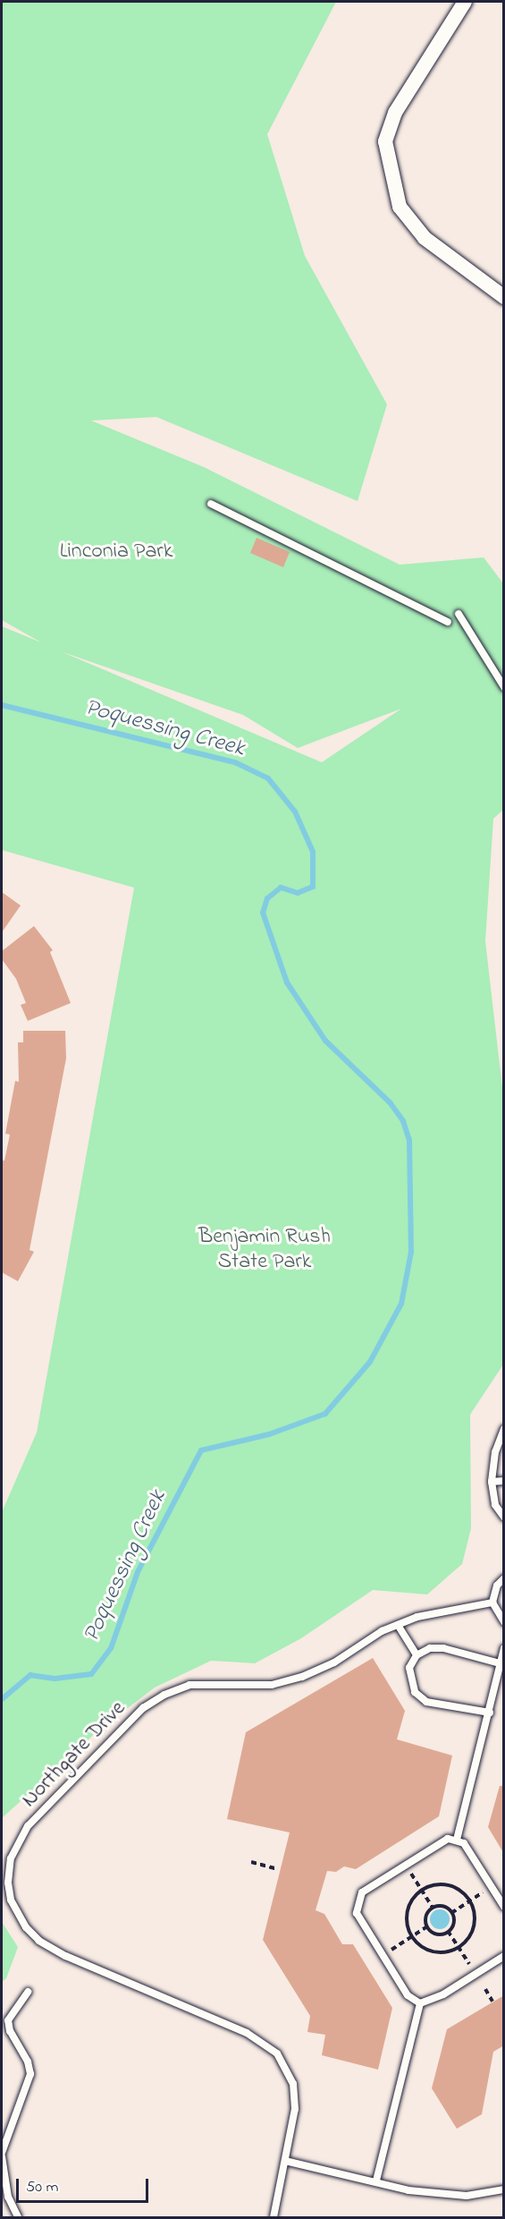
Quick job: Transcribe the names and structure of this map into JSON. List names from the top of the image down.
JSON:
{
  "streets": {
    "lane": ["Northgate Drive"]
  },
  "water": ["Poquessing Creek"],
  "parks": ["Linconia Park", "Benjamin Rush State Park"],
  "scale_bar": "50 m"
}
